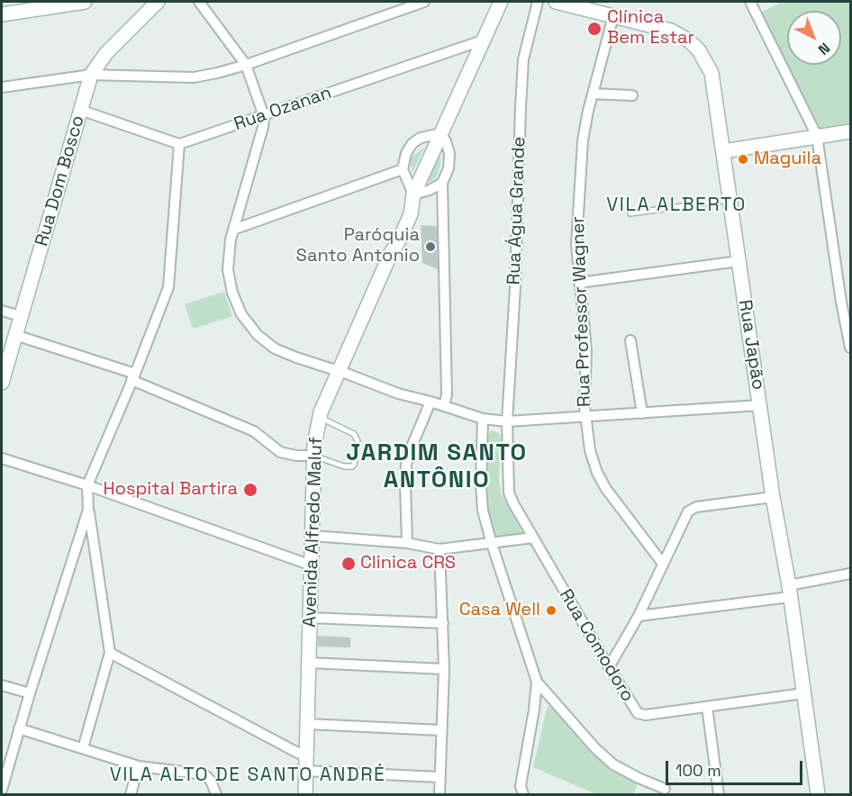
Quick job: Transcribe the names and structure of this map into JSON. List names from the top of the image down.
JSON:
{
  "streets": {
    "street": [
      "Rua Ozanan",
      "Rua Dom Bosco",
      "Rua Água Grande",
      "Rua Professor Wagner",
      "Rua Japão",
      "Avenida Alfredo Maluf",
      "Rua Comodoro"
    ]
  },
  "crossings": [
    ["Rua Ozanan", "Avenida Alfredo Maluf"],
    ["Rua Água Grande", "Rua Comodoro"],
    ["Rua Professor Wagner", "Rua Japão"],
    ["Rua Japão", "Rua Comodoro"]
  ],
  "districts": ["VILA ALBERTO", "JARDIM SANTO ANTÔNIO", "VILA ALTO DE SANTO ANDRÉ"],
  "places": [
    "Clínica Bem Estar",
    "Maguila",
    "Paróquia Santo Antonio",
    "Hospital Bartira",
    "Clinica CRS",
    "Casa Well"
  ],
  "scale_bar": "100 m",
  "north": "bottom right"
}
